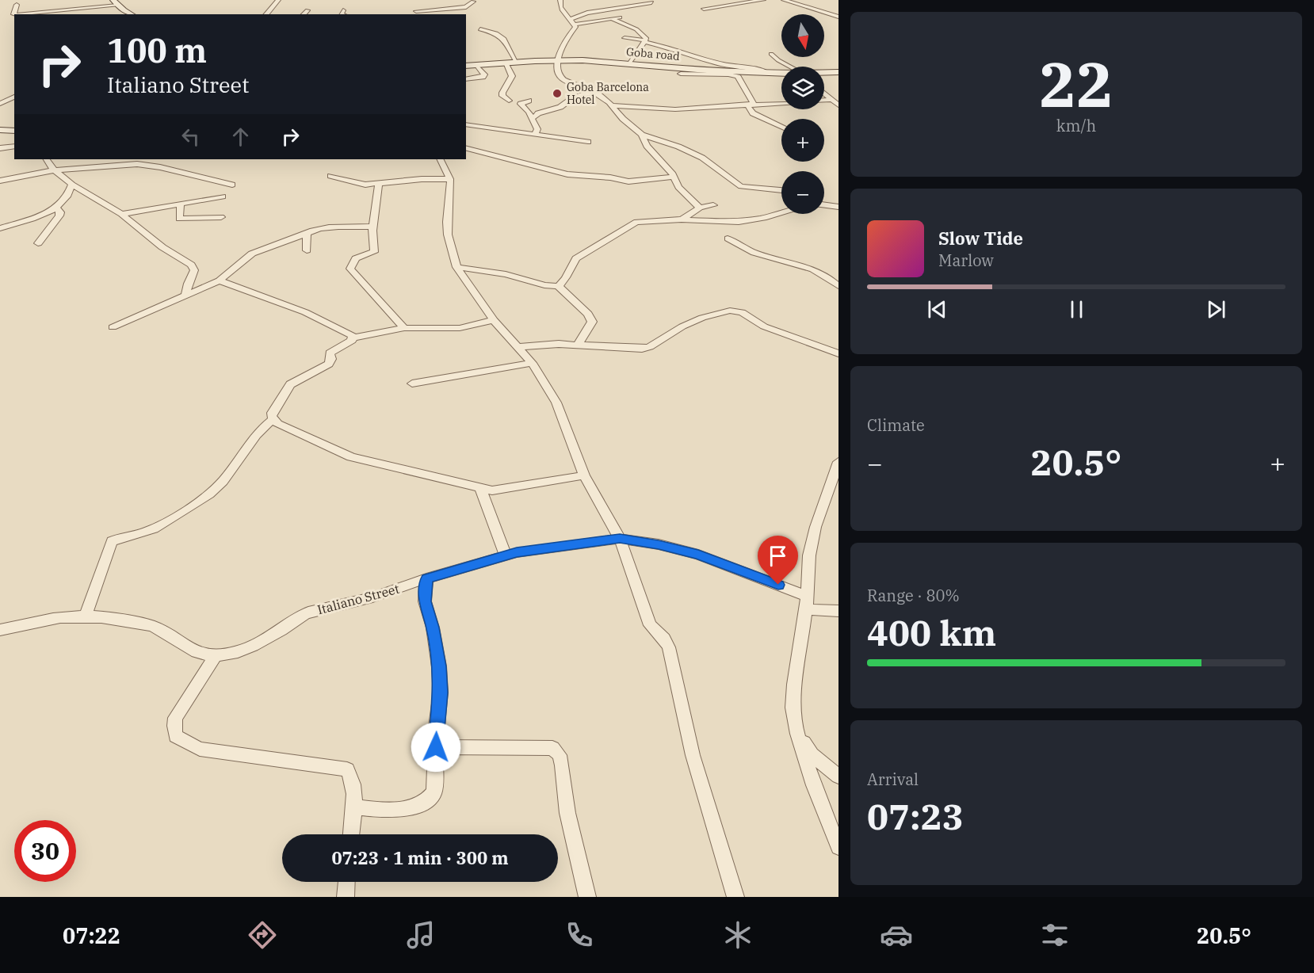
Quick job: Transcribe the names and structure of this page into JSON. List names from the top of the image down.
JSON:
{
  "streets": {
    "street": ["Goba road", "Italiano Street"]
  },
  "places": ["Goba Barcelona Hotel"],
  "north": "bottom",
  "page": {
    "tile": [
      ["22", "km/h"],
      "Climate",
      ["Range · 80%", "400 km"],
      ["Arrival", "07:23"]
    ],
    "map_buttons": ["+", "−"],
    "turn": ["100 m", "Italiano Street"],
    "song": ["Slow Tide", "Marlow"],
    "heat": ["−", "20.5°", "+"],
    "limit": "30",
    "trip": "07:23 · 1 min · 300 m",
    "tabs": ["07:22", "20.5°"]
  }
}
